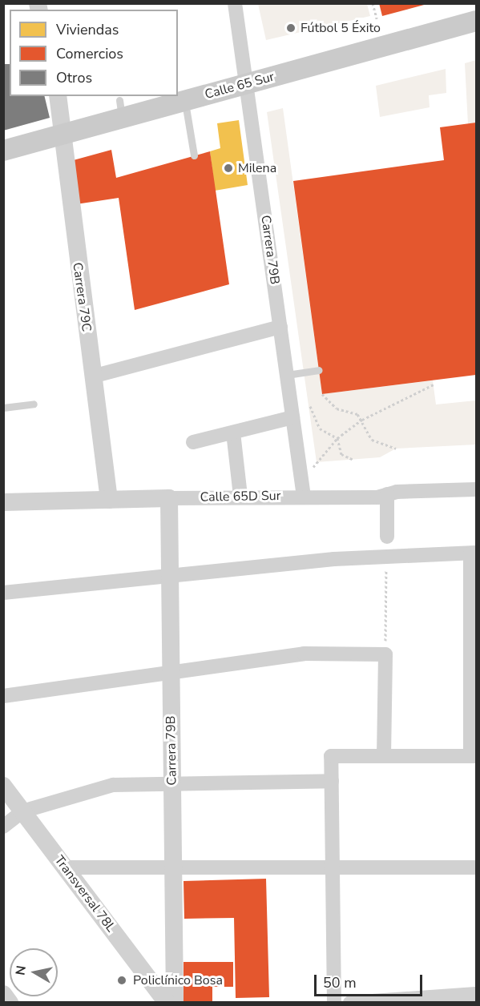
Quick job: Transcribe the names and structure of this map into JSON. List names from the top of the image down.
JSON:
{
  "streets": {
    "main road": ["Calle 65 Sur"],
    "street": [
      "Carrera 79B",
      "Carrera 79C",
      "Calle 65D Sur",
      "Transversal 78L"
    ]
  },
  "crossings": [
    ["Calle 65 Sur", "Carrera 79B"],
    ["Calle 65 Sur", "Carrera 79C"],
    ["Carrera 79B", "Calle 65D Sur"],
    ["Carrera 79B", "Transversal 78L"],
    ["Carrera 79C", "Calle 65D Sur"]
  ],
  "places": ["Fútbol 5 Éxito", "Milena", "Policlínico Bosa"],
  "legend": ["Viviendas", "Comercios", "Otros"],
  "scale_bar": "50 m",
  "north": "left"
}
